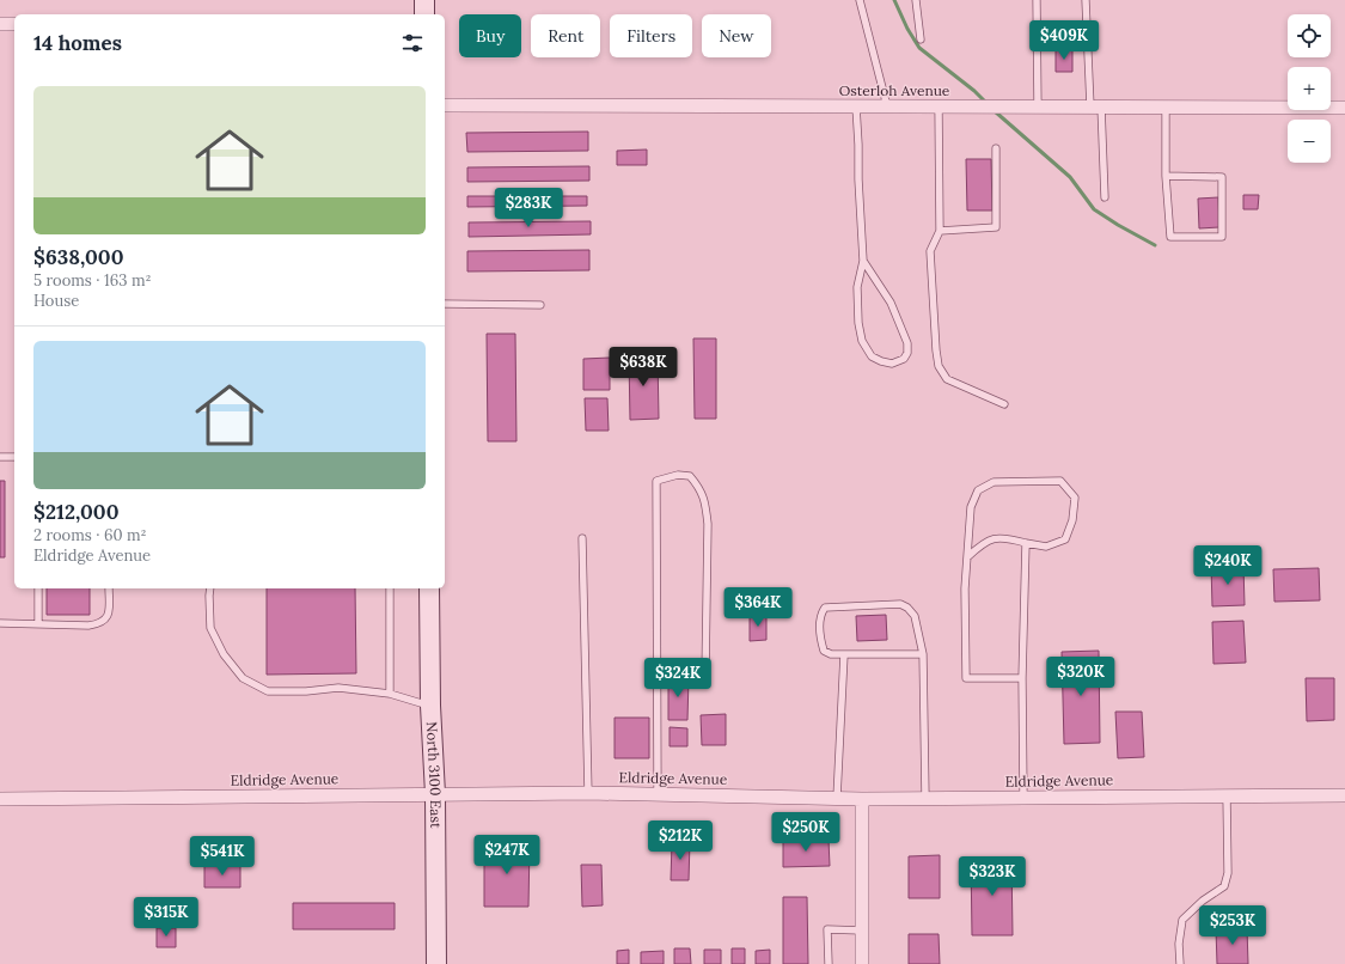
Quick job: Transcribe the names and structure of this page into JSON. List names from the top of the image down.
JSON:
{
  "streets": {
    "main road": ["North 3100 East"],
    "street": ["Osterloh Avenue", "Eldridge Avenue"]
  },
  "crossings": [
    ["North 3100 East", "Eldridge Avenue"]
  ],
  "page": {
    "map_buttons": ["+", "−"],
    "chip": [
      "Buy",
      "Rent",
      "Filters",
      "New"
    ],
    "heading": "14 homes",
    "price": [
      "$409K",
      "$283K",
      "$638K",
      "$240K",
      "$364K",
      "$320K",
      "$324K",
      "$250K",
      "$212K",
      "$247K",
      "$541K",
      "$323K",
      "$315K",
      "$253K"
    ],
    "list": [
      {
        "name": "$638,000",
        "note": "5 rooms · 163 m² · House"
      },
      {
        "name": "$212,000",
        "note": "2 rooms · 60 m² · Eldridge Avenue"
      }
    ]
  }
}
